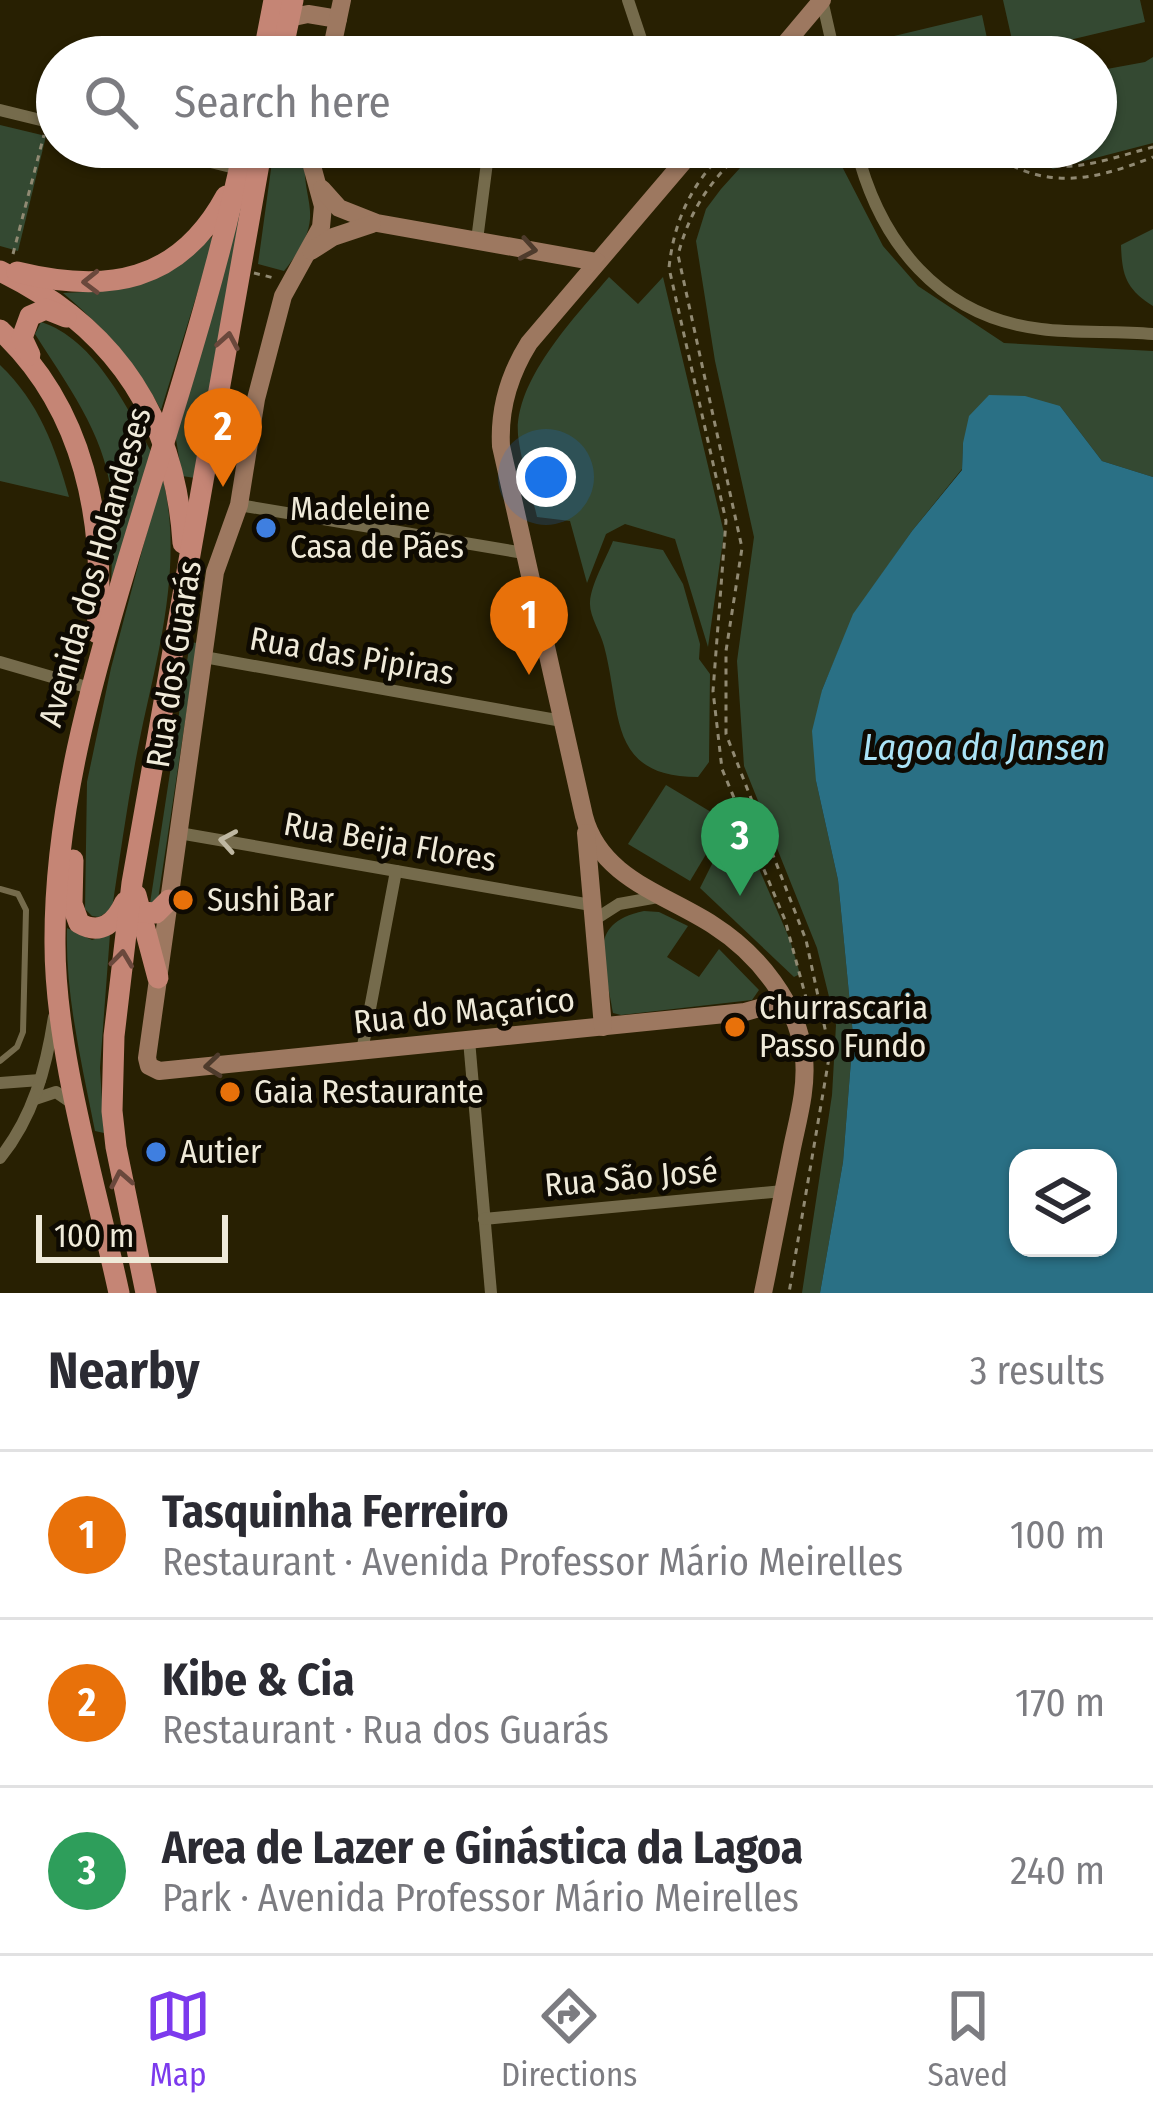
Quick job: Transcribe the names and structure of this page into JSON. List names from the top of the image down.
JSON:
{
  "streets": {
    "main road": ["Avenida dos Holandeses"],
    "street": [
      "Rua das Pipiras",
      "Rua dos Guarás",
      "Rua Beija Flores",
      "Rua do Maçarico",
      "Rua São José"
    ]
  },
  "crossings": [
    ["Rua das Pipiras", "Rua dos Guarás"],
    ["Rua dos Guarás", "Rua Beija Flores"],
    ["Rua dos Guarás", "Rua do Maçarico"]
  ],
  "one_way": ["Rua Beija Flores"],
  "water": ["Lagoa da Jansen"],
  "places": [
    "Madeleine Casa de Pães",
    "Sushi Bar",
    "Churrascaria Passo Fundo",
    "Gaia Restaurante",
    "Autier"
  ],
  "scale_bar": "100 m",
  "page": {
    "search": "Search here",
    "pins": ["2", "1", "3"],
    "scale": "100 m",
    "heading": ["Nearby", "3 results"],
    "list": [
      {
        "mark": "1",
        "name": "Tasquinha Ferreiro",
        "note": "Restaurant · Avenida Professor Mário Meirelles",
        "value": "100 m"
      },
      {
        "mark": "2",
        "name": "Kibe & Cia",
        "note": "Restaurant · Rua dos Guarás",
        "value": "170 m"
      },
      {
        "mark": "3",
        "name": "Area de Lazer e Ginástica da Lagoa",
        "note": "Park · Avenida Professor Mário Meirelles",
        "value": "240 m"
      }
    ],
    "nav": ["Map", "Directions", "Saved"]
  }
}
